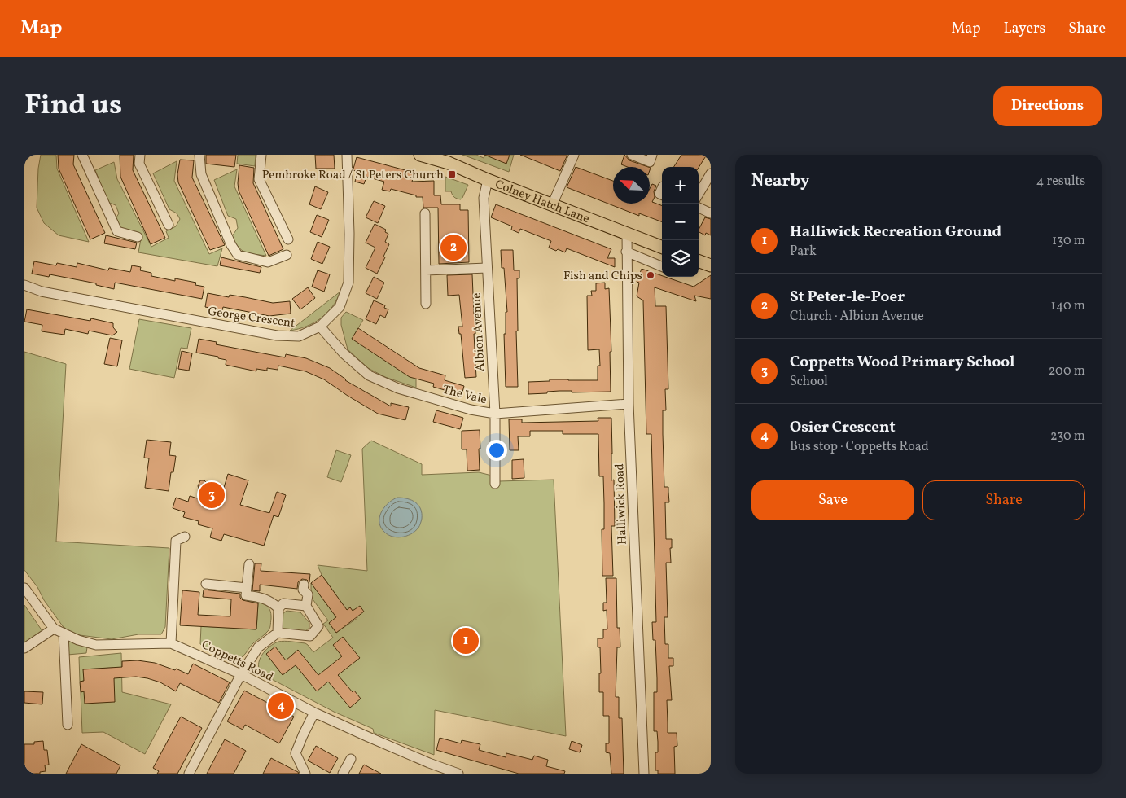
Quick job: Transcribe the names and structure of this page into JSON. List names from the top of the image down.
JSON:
{
  "streets": {
    "main road": ["Colney Hatch Lane"],
    "street": [
      "George Crescent",
      "Albion Avenue",
      "The Vale",
      "Halliwick Road",
      "Coppetts Road"
    ]
  },
  "crossings": [
    ["Colney Hatch Lane", "Albion Avenue"],
    ["Colney Hatch Lane", "Halliwick Road"],
    ["George Crescent", "The Vale"],
    ["Albion Avenue", "The Vale"],
    ["The Vale", "Halliwick Road"]
  ],
  "places": {
    "transit": ["Pembroke Road / St Peters Church"],
    "other": ["Fish and Chips"]
  },
  "north": "top left",
  "page": {
    "header": "Map",
    "nav": ["Map", "Layers", "Share"],
    "title": "Find us",
    "buttons": [
      "Directions",
      ["Save", "Share"]
    ],
    "heading": ["Nearby", "4 results"],
    "map_buttons": ["+", "−"],
    "list": [
      {
        "mark": "1",
        "name": "Halliwick Recreation Ground",
        "note": "Park",
        "value": "130 m"
      },
      {
        "mark": "2",
        "name": "St Peter-le-Poer",
        "note": "Church · Albion Avenue",
        "value": "140 m"
      },
      {
        "mark": "3",
        "name": "Coppetts Wood Primary School",
        "note": "School",
        "value": "200 m"
      },
      {
        "mark": "4",
        "name": "Osier Crescent",
        "note": "Bus stop · Coppetts Road",
        "value": "230 m"
      }
    ],
    "pins": [
      "2",
      "3",
      "1",
      "4"
    ]
  }
}
